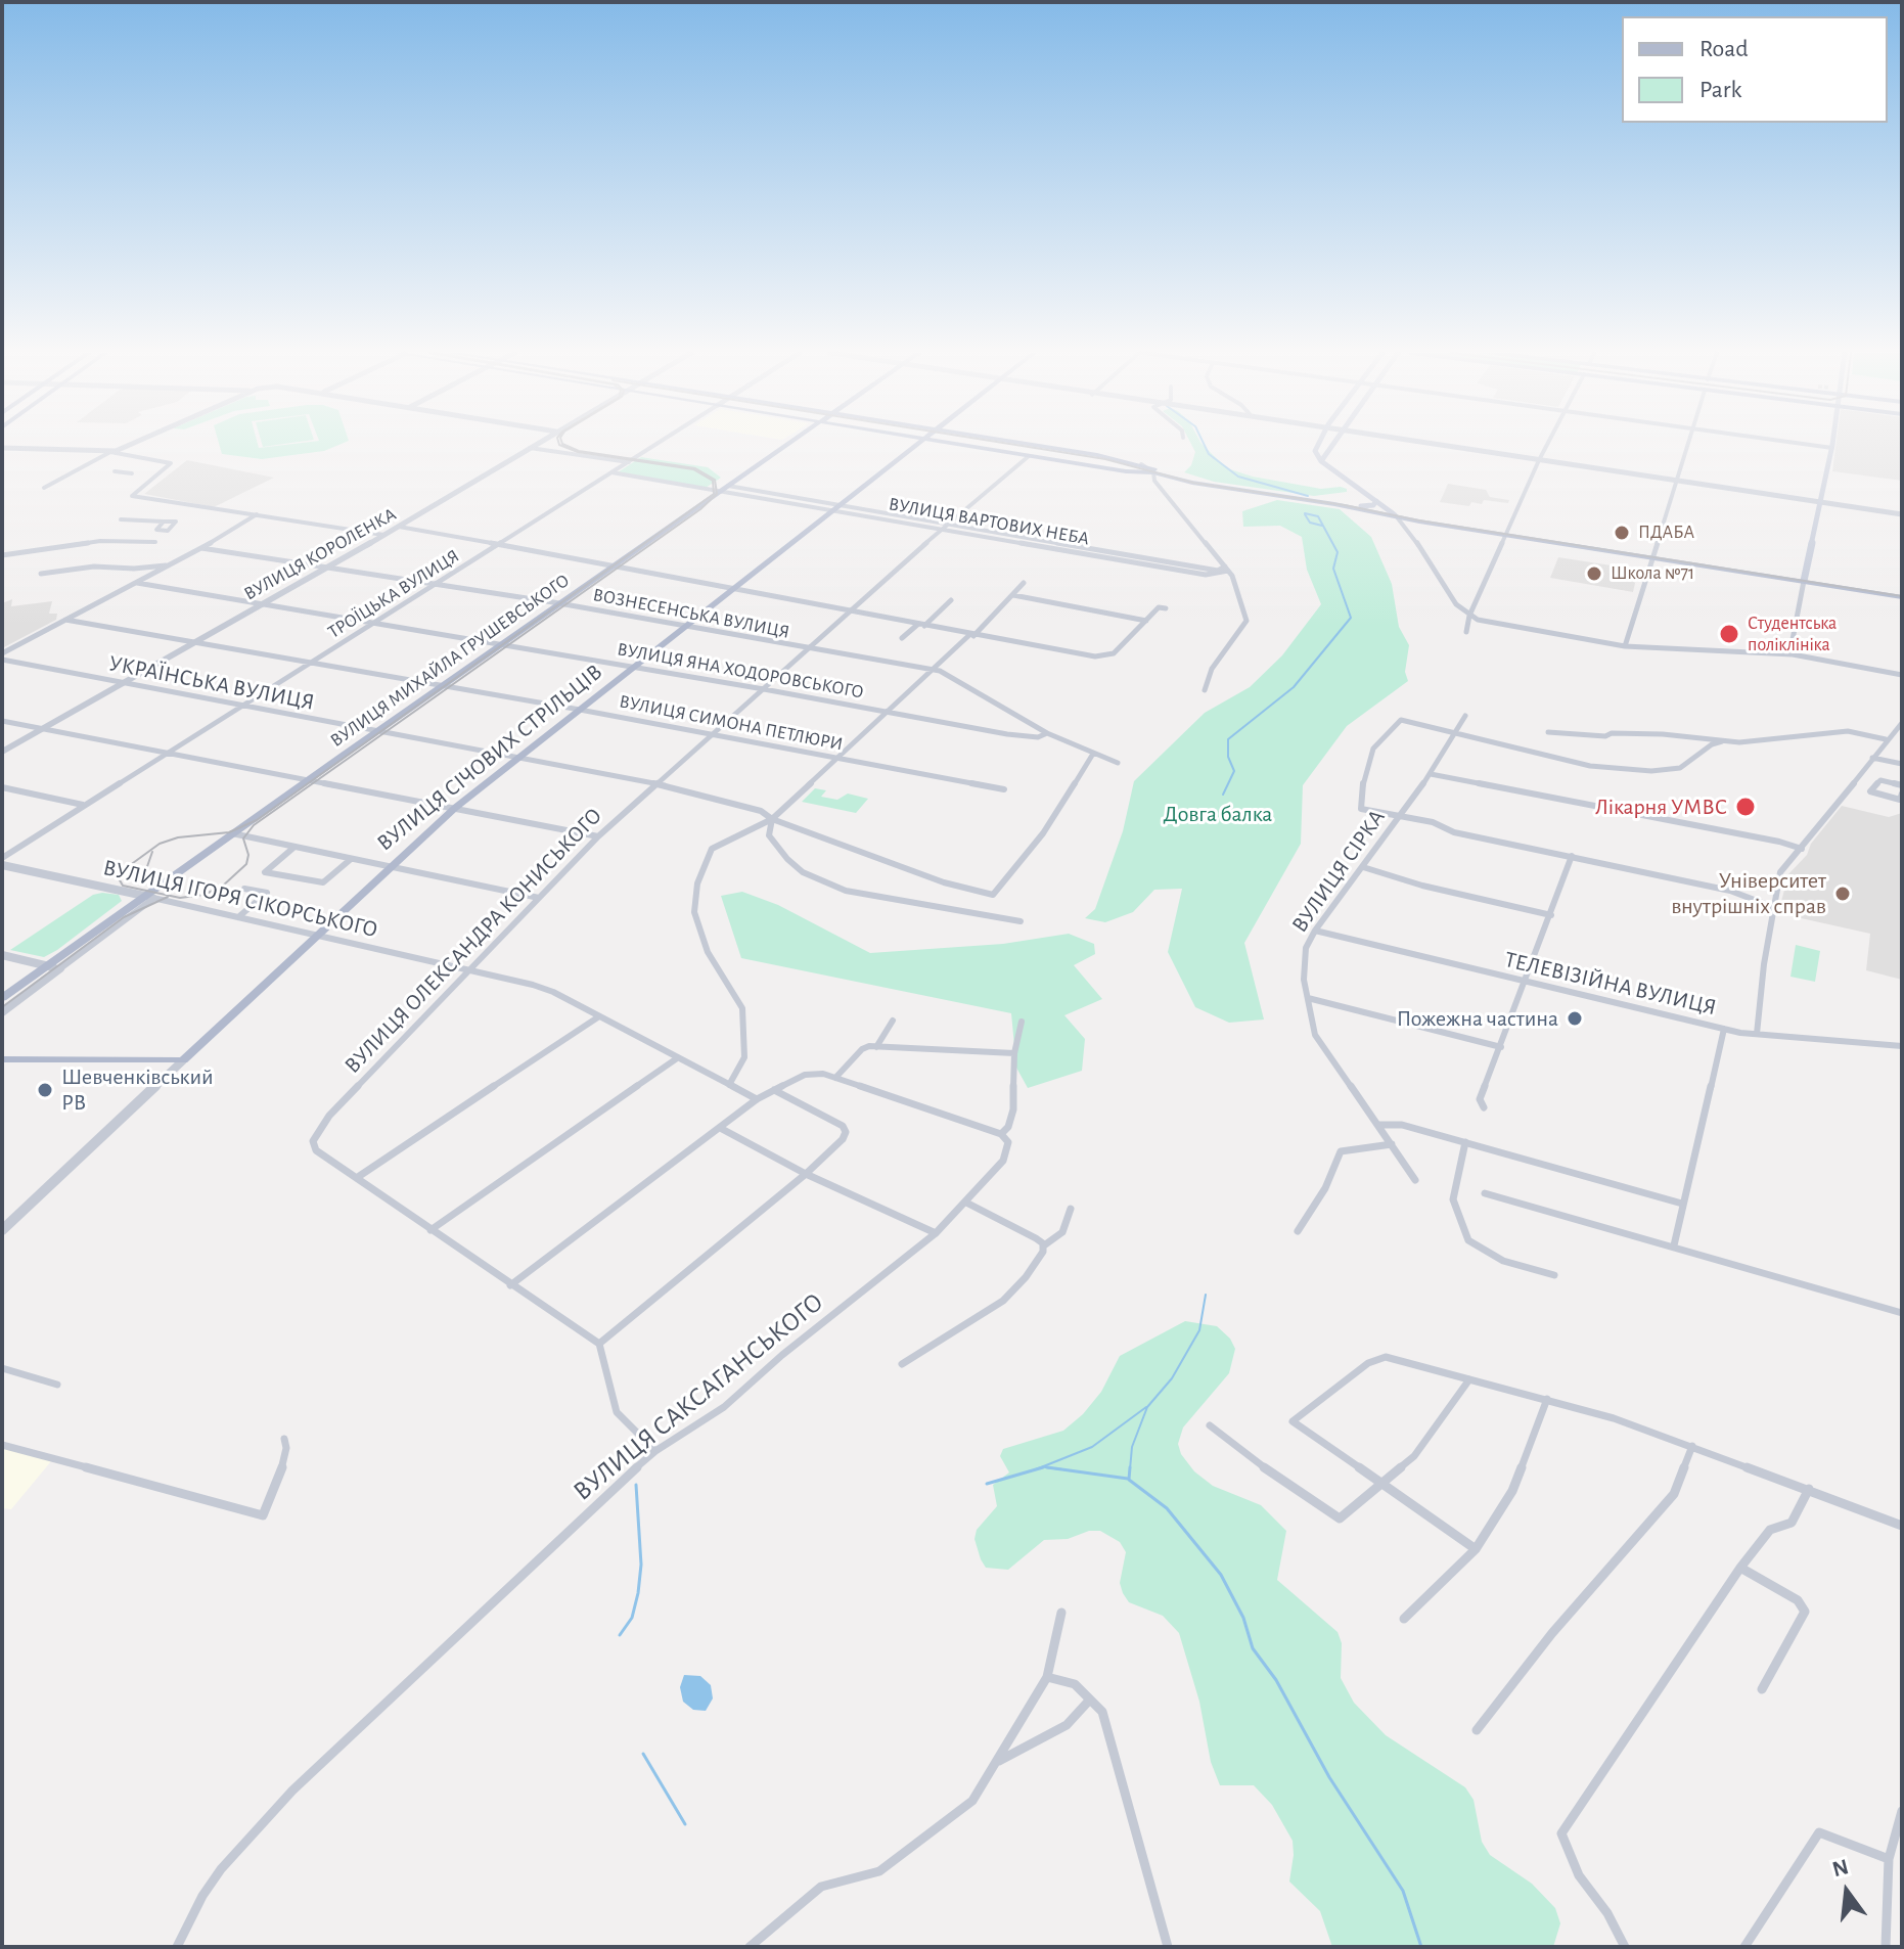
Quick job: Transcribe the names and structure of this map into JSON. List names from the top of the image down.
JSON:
{
  "streets": {
    "main road": ["ВУЛИЦЯ МИХАЙЛА ГРУШЕВСЬКОГО", "ВУЛИЦЯ СІЧОВИХ СТРІЛЬЦІВ"],
    "street": [
      "ВУЛИЦЯ ВАРТОВИХ НЕБА",
      "ВУЛИЦЯ КОРОЛЕНКА",
      "ТРОЇЦЬКА ВУЛИЦЯ",
      "ВОЗНЕСЕНСЬКА ВУЛИЦЯ",
      "ВУЛИЦЯ ЯНА ХОДОРОВСЬКОГО",
      "УКРАЇНСЬКА ВУЛИЦЯ",
      "ВУЛИЦЯ СИМОНА ПЕТЛЮРИ",
      "ВУЛИЦЯ СІРКА",
      "ВУЛИЦЯ ІГОРЯ СІКОРСЬКОГО",
      "ВУЛИЦЯ ОЛЕКСАНДРА КОНИСЬКОГО",
      "ТЕЛЕВІЗІЙНА ВУЛИЦЯ",
      "ВУЛИЦЯ САКСАГАНСЬКОГО"
    ]
  },
  "crossings": [
    ["ВУЛИЦЯ ВАРТОВИХ НЕБА", "ТРОЇЦЬКА ВУЛИЦЯ"],
    ["ВУЛИЦЯ ВАРТОВИХ НЕБА", "ВУЛИЦЯ МИХАЙЛА ГРУШЕВСЬКОГО"],
    ["ВУЛИЦЯ ВАРТОВИХ НЕБА", "ВУЛИЦЯ СІЧОВИХ СТРІЛЬЦІВ"],
    ["ВУЛИЦЯ ВАРТОВИХ НЕБА", "ВУЛИЦЯ ОЛЕКСАНДРА КОНИСЬКОГО"],
    ["ВУЛИЦЯ КОРОЛЕНКА", "ВОЗНЕСЕНСЬКА ВУЛИЦЯ"],
    ["ВУЛИЦЯ КОРОЛЕНКА", "ВУЛИЦЯ ЯНА ХОДОРОВСЬКОГО"],
    ["ВУЛИЦЯ КОРОЛЕНКА", "УКРАЇНСЬКА ВУЛИЦЯ"],
    ["ВУЛИЦЯ КОРОЛЕНКА", "ВУЛИЦЯ СИМОНА ПЕТЛЮРИ"],
    ["ТРОЇЦЬКА ВУЛИЦЯ", "ВОЗНЕСЕНСЬКА ВУЛИЦЯ"],
    ["ТРОЇЦЬКА ВУЛИЦЯ", "ВУЛИЦЯ ЯНА ХОДОРОВСЬКОГО"],
    ["ТРОЇЦЬКА ВУЛИЦЯ", "УКРАЇНСЬКА ВУЛИЦЯ"],
    ["ТРОЇЦЬКА ВУЛИЦЯ", "ВУЛИЦЯ СИМОНА ПЕТЛЮРИ"],
    ["ВОЗНЕСЕНСЬКА ВУЛИЦЯ", "ВУЛИЦЯ МИХАЙЛА ГРУШЕВСЬКОГО"],
    ["ВОЗНЕСЕНСЬКА ВУЛИЦЯ", "ВУЛИЦЯ ЯНА ХОДОРОВСЬКОГО"],
    ["ВОЗНЕСЕНСЬКА ВУЛИЦЯ", "УКРАЇНСЬКА ВУЛИЦЯ"],
    ["ВОЗНЕСЕНСЬКА ВУЛИЦЯ", "ВУЛИЦЯ СІЧОВИХ СТРІЛЬЦІВ"],
    ["ВОЗНЕСЕНСЬКА ВУЛИЦЯ", "ВУЛИЦЯ ОЛЕКСАНДРА КОНИСЬКОГО"],
    ["ВУЛИЦЯ МИХАЙЛА ГРУШЕВСЬКОГО", "ВУЛИЦЯ ЯНА ХОДОРОВСЬКОГО"],
    ["ВУЛИЦЯ МИХАЙЛА ГРУШЕВСЬКОГО", "УКРАЇНСЬКА ВУЛИЦЯ"],
    ["ВУЛИЦЯ МИХАЙЛА ГРУШЕВСЬКОГО", "ВУЛИЦЯ СИМОНА ПЕТЛЮРИ"],
    ["ВУЛИЦЯ МИХАЙЛА ГРУШЕВСЬКОГО", "ВУЛИЦЯ ІГОРЯ СІКОРСЬКОГО"],
    ["ВУЛИЦЯ ЯНА ХОДОРОВСЬКОГО", "ВУЛИЦЯ СІЧОВИХ СТРІЛЬЦІВ"],
    ["ВУЛИЦЯ ЯНА ХОДОРОВСЬКОГО", "ВУЛИЦЯ ОЛЕКСАНДРА КОНИСЬКОГО"],
    ["УКРАЇНСЬКА ВУЛИЦЯ", "ВУЛИЦЯ СІЧОВИХ СТРІЛЬЦІВ"],
    ["УКРАЇНСЬКА ВУЛИЦЯ", "ВУЛИЦЯ ОЛЕКСАНДРА КОНИСЬКОГО"],
    ["ВУЛИЦЯ СИМОНА ПЕТЛЮРИ", "ВУЛИЦЯ СІЧОВИХ СТРІЛЬЦІВ"],
    ["ВУЛИЦЯ СИМОНА ПЕТЛЮРИ", "ВУЛИЦЯ ОЛЕКСАНДРА КОНИСЬКОГО"],
    ["ВУЛИЦЯ СІЧОВИХ СТРІЛЬЦІВ", "ВУЛИЦЯ ІГОРЯ СІКОРСЬКОГО"],
    ["ВУЛИЦЯ СІРКА", "ТЕЛЕВІЗІЙНА ВУЛИЦЯ"],
    ["ВУЛИЦЯ ІГОРЯ СІКОРСЬКОГО", "ВУЛИЦЯ ОЛЕКСАНДРА КОНИСЬКОГО"]
  ],
  "parks": ["Довга балка"],
  "places": [
    "ПДАБА",
    "Школа №71",
    "Студентська поліклініка",
    "Лікарня УМВС",
    "Університет внутрішніх справ",
    "Пожежна частина",
    "Шевченківський РВ"
  ],
  "legend": ["Road", "Park"],
  "north": "top"
}
